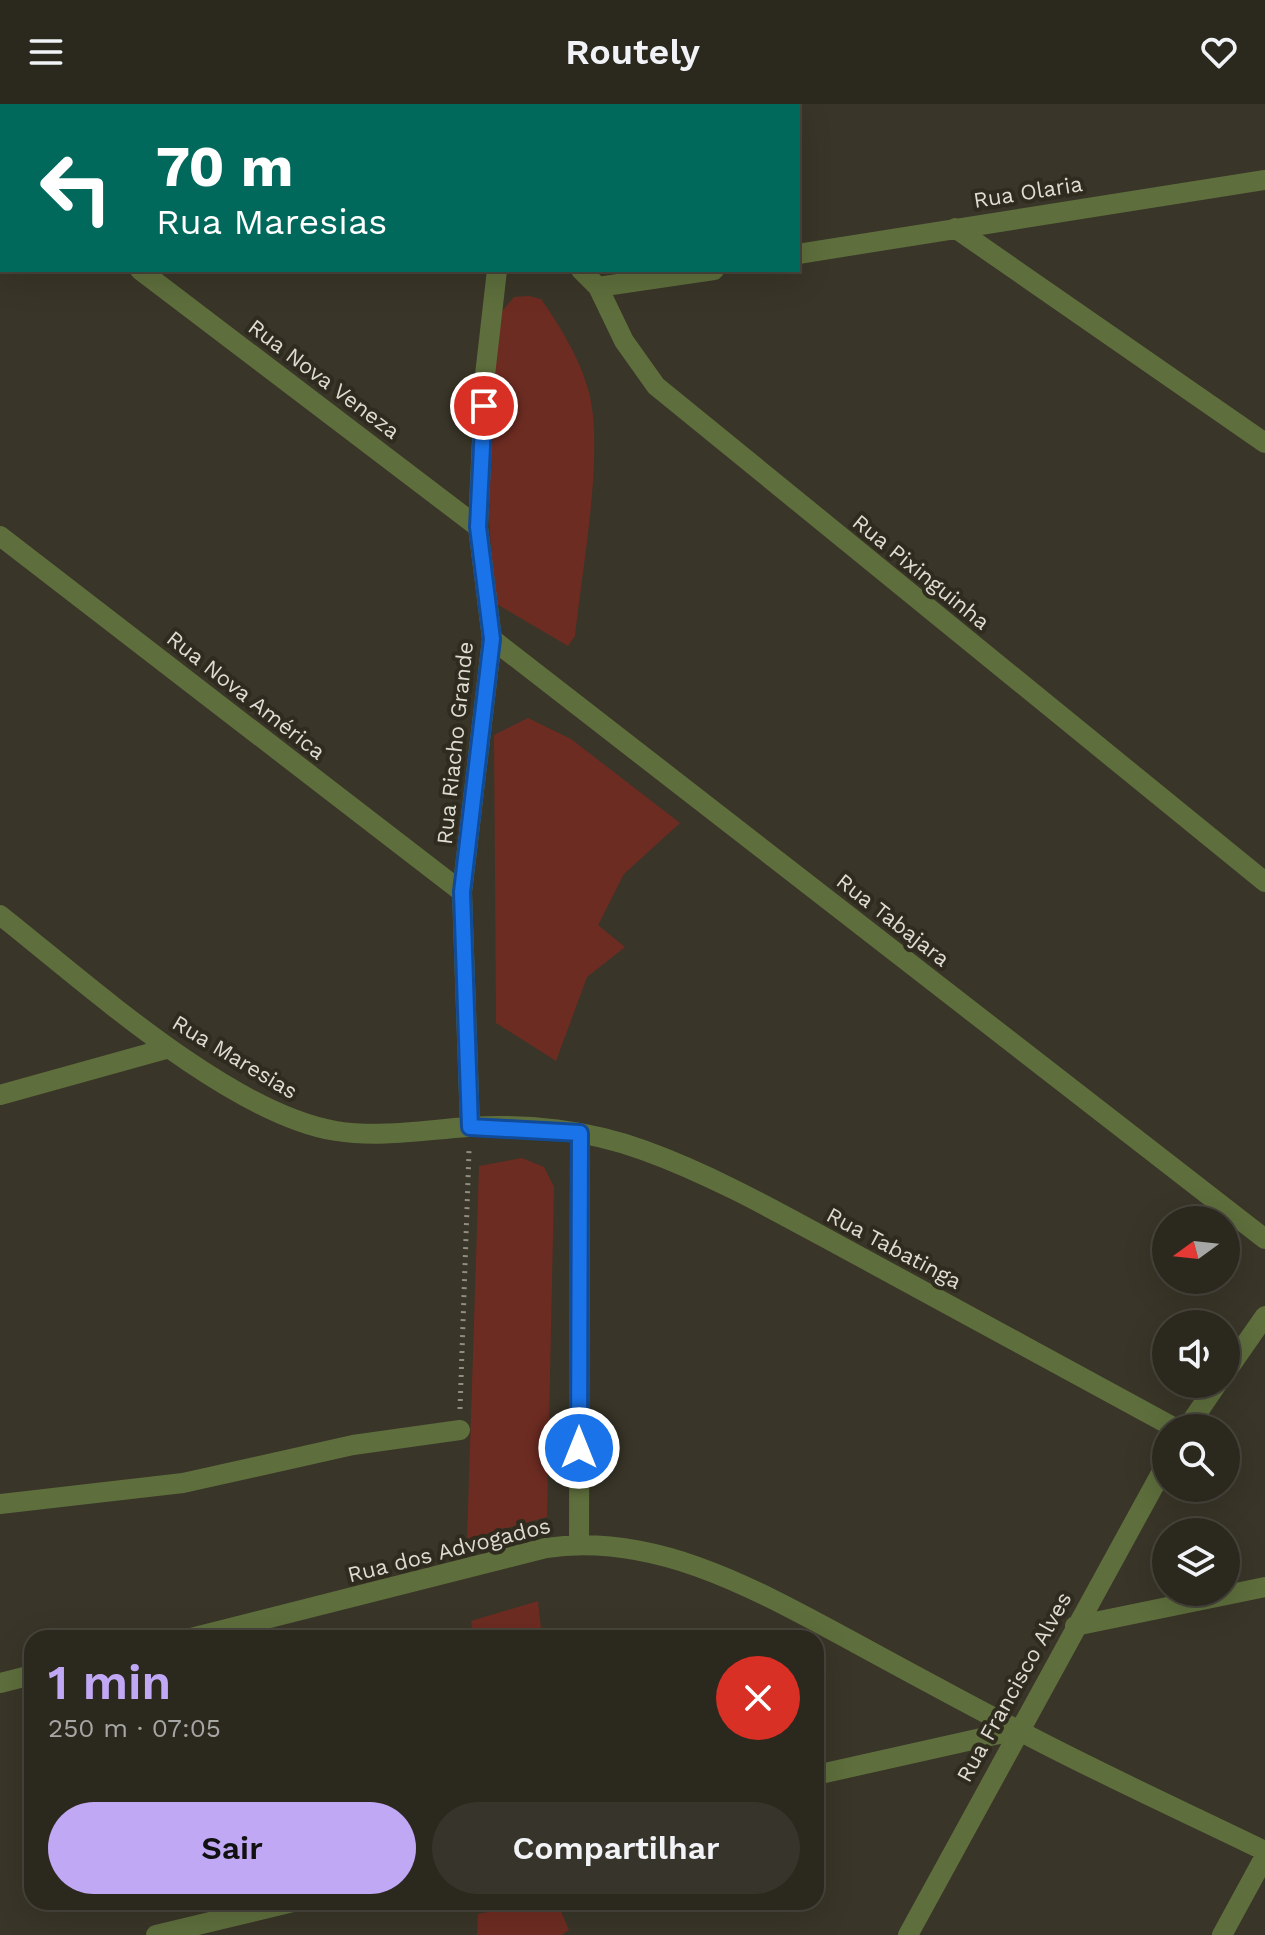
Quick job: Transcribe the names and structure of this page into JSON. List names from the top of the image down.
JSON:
{
  "streets": {
    "street": [
      "Rua Olaria",
      "Rua Nova Veneza",
      "Rua Pixinguinha",
      "Rua Nova América",
      "Rua Riacho Grande",
      "Rua Tabajara",
      "Rua Maresias",
      "Rua Tabatinga",
      "Rua dos Advogados",
      "Rua Francisco Alves"
    ]
  },
  "crossings": [
    ["Rua Nova Veneza", "Rua Riacho Grande"],
    ["Rua Nova América", "Rua Riacho Grande"],
    ["Rua Riacho Grande", "Rua Tabajara"],
    ["Rua Riacho Grande", "Rua Maresias"],
    ["Rua Maresias", "Rua Tabatinga"],
    ["Rua dos Advogados", "Rua Francisco Alves"]
  ],
  "north": "left",
  "page": {
    "header": "Routely",
    "turn": ["70 m", "Rua Maresias"],
    "heading": ["1 min", "250 m · 07:05"],
    "buttons": ["Sair", "Compartilhar"]
  }
}
